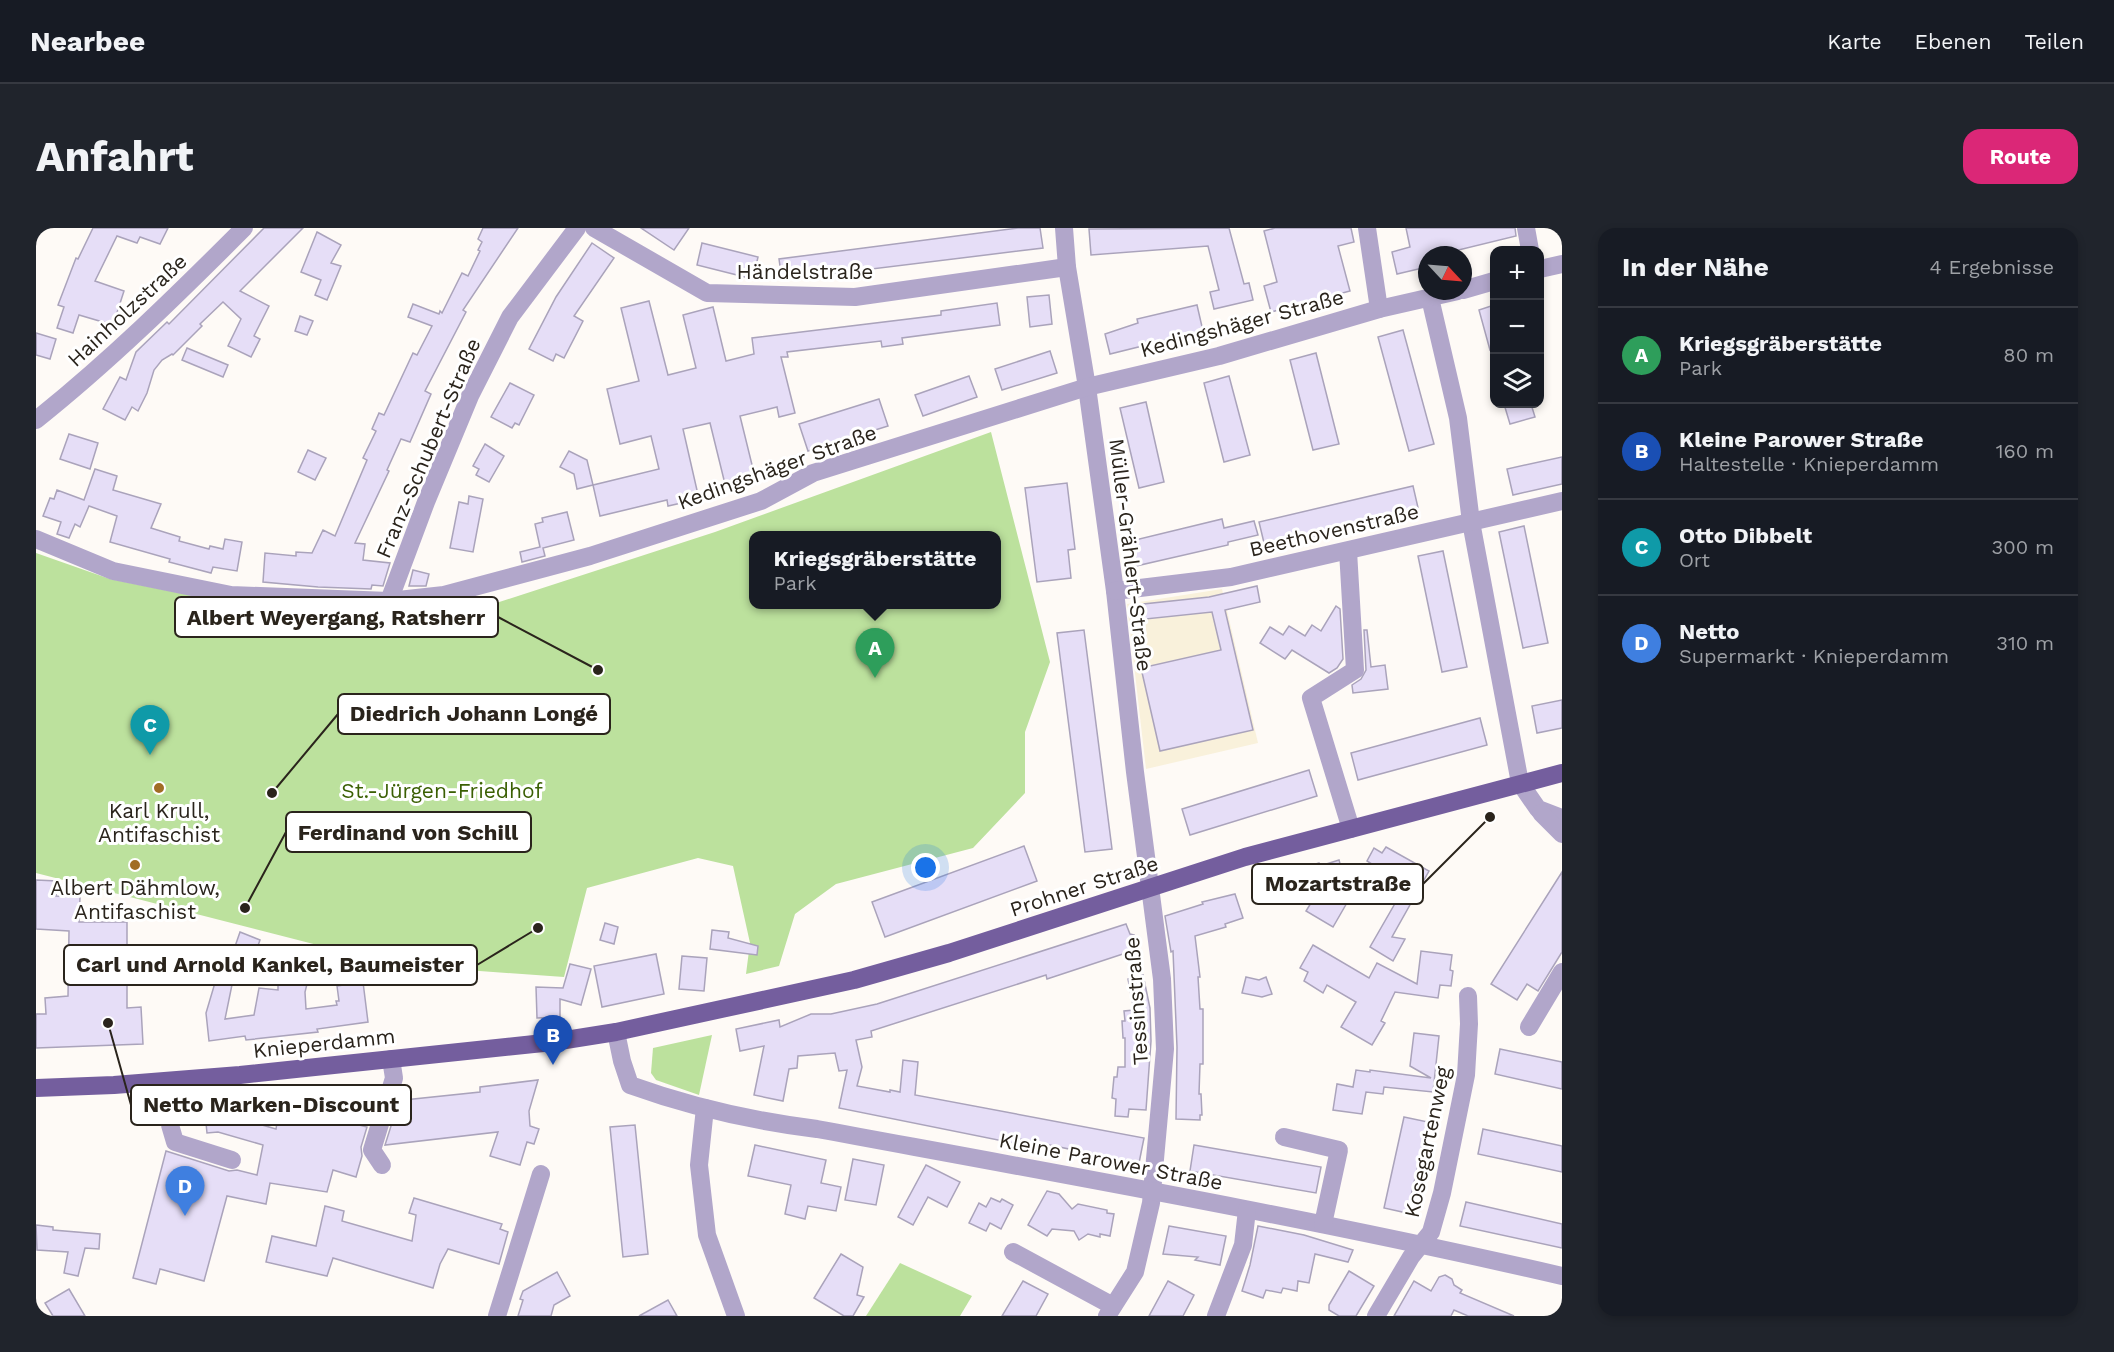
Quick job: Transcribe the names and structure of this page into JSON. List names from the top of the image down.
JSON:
{
  "streets": {
    "main road": ["Prohner Straße", "Knieperdamm"],
    "street": [
      "Händelstraße",
      "Hainholzstraße",
      "Kedingshäger Straße",
      "Franz-Schubert-Straße",
      "Beethovenstraße",
      "Müller-Grählert-Straße",
      "Tessinstraße",
      "Kosegartenweg",
      "Kleine Parower Straße"
    ]
  },
  "crossings": [
    ["Händelstraße", "Müller-Grählert-Straße"],
    ["Kedingshäger Straße", "Franz-Schubert-Straße"],
    ["Kedingshäger Straße", "Müller-Grählert-Straße"],
    ["Beethovenstraße", "Müller-Grählert-Straße"],
    ["Müller-Grählert-Straße", "Prohner Straße"],
    ["Müller-Grählert-Straße", "Tessinstraße"],
    ["Prohner Straße", "Tessinstraße"],
    ["Prohner Straße", "Knieperdamm"],
    ["Prohner Straße", "Kleine Parower Straße"],
    ["Tessinstraße", "Kleine Parower Straße"],
    ["Knieperdamm", "Kleine Parower Straße"],
    ["Kosegartenweg", "Kleine Parower Straße"]
  ],
  "parks": ["St.-Jürgen-Friedhof"],
  "places": [
    "Albert Weyergang, Ratsherr",
    "Karl Krull, Antifaschist",
    "Diedrich Johann Longé",
    "Mozartstraße",
    "Albert Dähmlow, Antifaschist",
    "Ferdinand von Schill",
    "Carl und Arnold Kankel, Baumeister",
    "Netto Marken-Discount"
  ],
  "north": "bottom right",
  "page": {
    "header": "Nearbee",
    "nav": ["Karte", "Ebenen", "Teilen"],
    "buttons": "Route",
    "title": "Anfahrt",
    "heading": ["In der Nähe", "4 Ergebnisse"],
    "map_buttons": ["+", "−"],
    "list": [
      {
        "mark": "A",
        "name": "Kriegsgräberstätte",
        "note": "Park",
        "value": "80 m"
      },
      {
        "mark": "B",
        "name": "Kleine Parower Straße",
        "note": "Haltestelle · Knieperdamm",
        "value": "160 m"
      },
      {
        "mark": "C",
        "name": "Otto Dibbelt",
        "note": "Ort",
        "value": "300 m"
      },
      {
        "mark": "D",
        "name": "Netto",
        "note": "Supermarkt · Knieperdamm",
        "value": "310 m"
      }
    ],
    "popup": ["Kriegsgräberstätte", "Park"],
    "pins": [
      "A",
      "C",
      "B",
      "D"
    ]
  }
}
